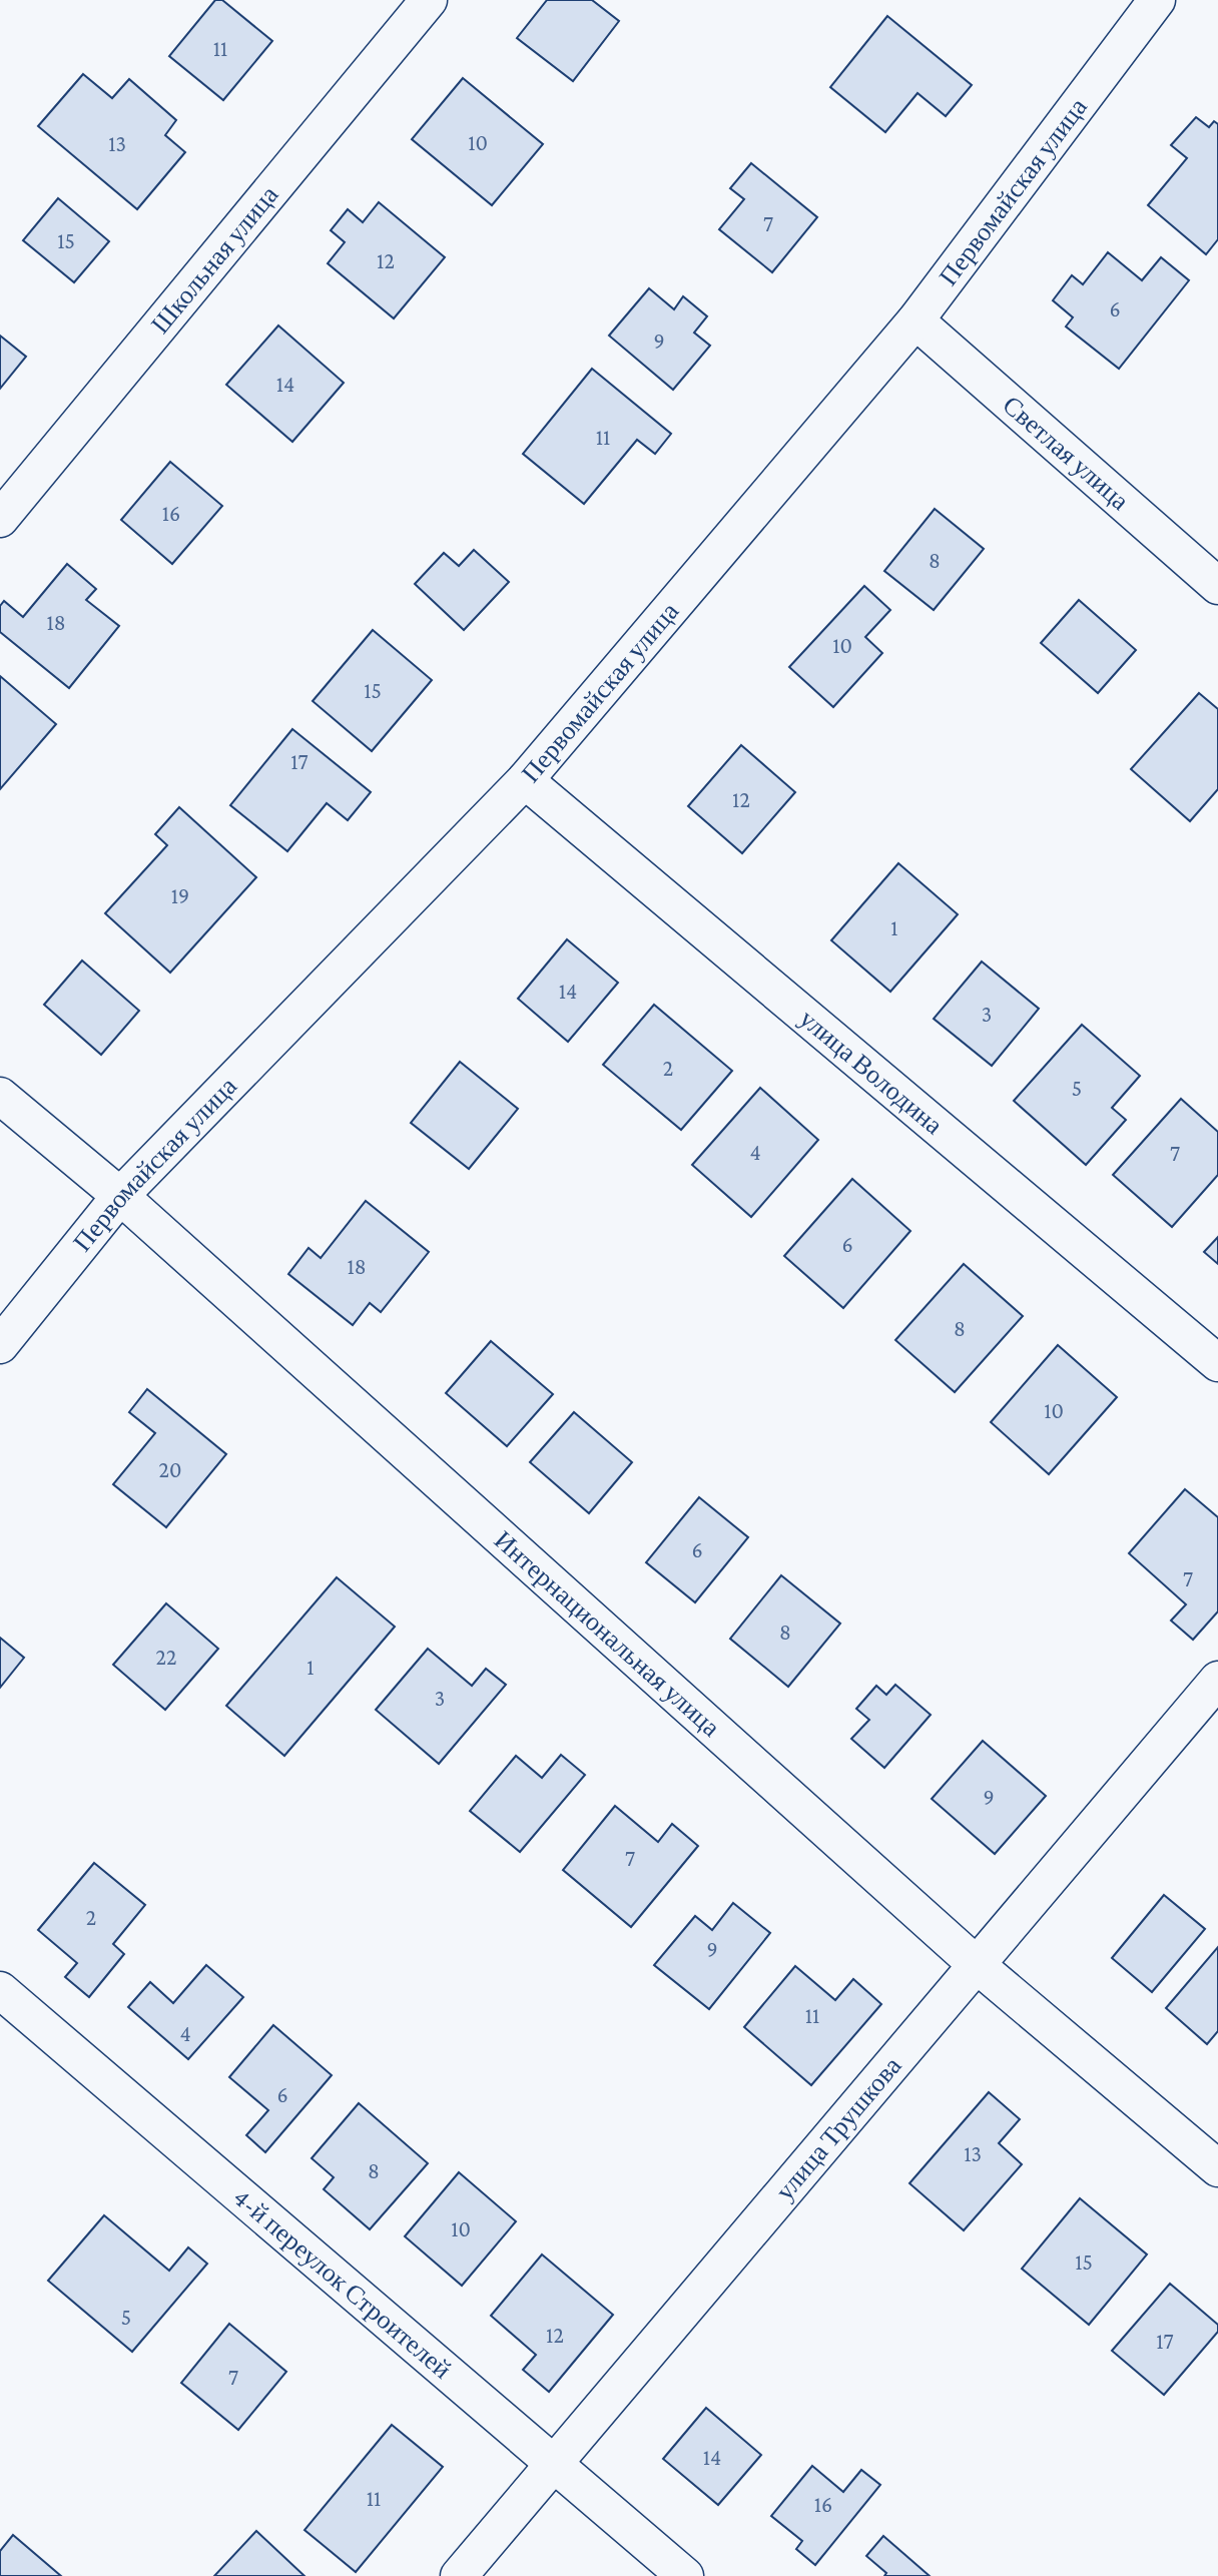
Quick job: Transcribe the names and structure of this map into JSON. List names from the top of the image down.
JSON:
{
  "streets": {
    "street": [
      "Первомайская улица",
      "Школьная улица",
      "Светлая улица",
      "улица Володина",
      "Интернациональная улица",
      "улица Трушкова",
      "4-й переулок Строителей"
    ]
  },
  "crossings": [
    ["Первомайская улица", "Светлая улица"],
    ["Первомайская улица", "улица Володина"],
    ["Первомайская улица", "Интернациональная улица"],
    ["Интернациональная улица", "улица Трушкова"],
    ["улица Трушкова", "4-й переулок Строителей"]
  ],
  "house_numbers": [
    "11",
    "10",
    "13",
    "7",
    "15",
    "12",
    "6",
    "9",
    "14",
    "11",
    "16",
    "8",
    "18",
    "10",
    "15",
    "17",
    "12",
    "19",
    "1",
    "14",
    "3",
    "2",
    "5",
    "4",
    "7",
    "6",
    "18",
    "8",
    "10",
    "20",
    "6",
    "7",
    "8",
    "22",
    "1",
    "3",
    "9",
    "7",
    "2",
    "9",
    "11",
    "4",
    "6",
    "13",
    "8",
    "10",
    "15",
    "5",
    "12",
    "17",
    "7",
    "14",
    "11",
    "16"
  ]
}
